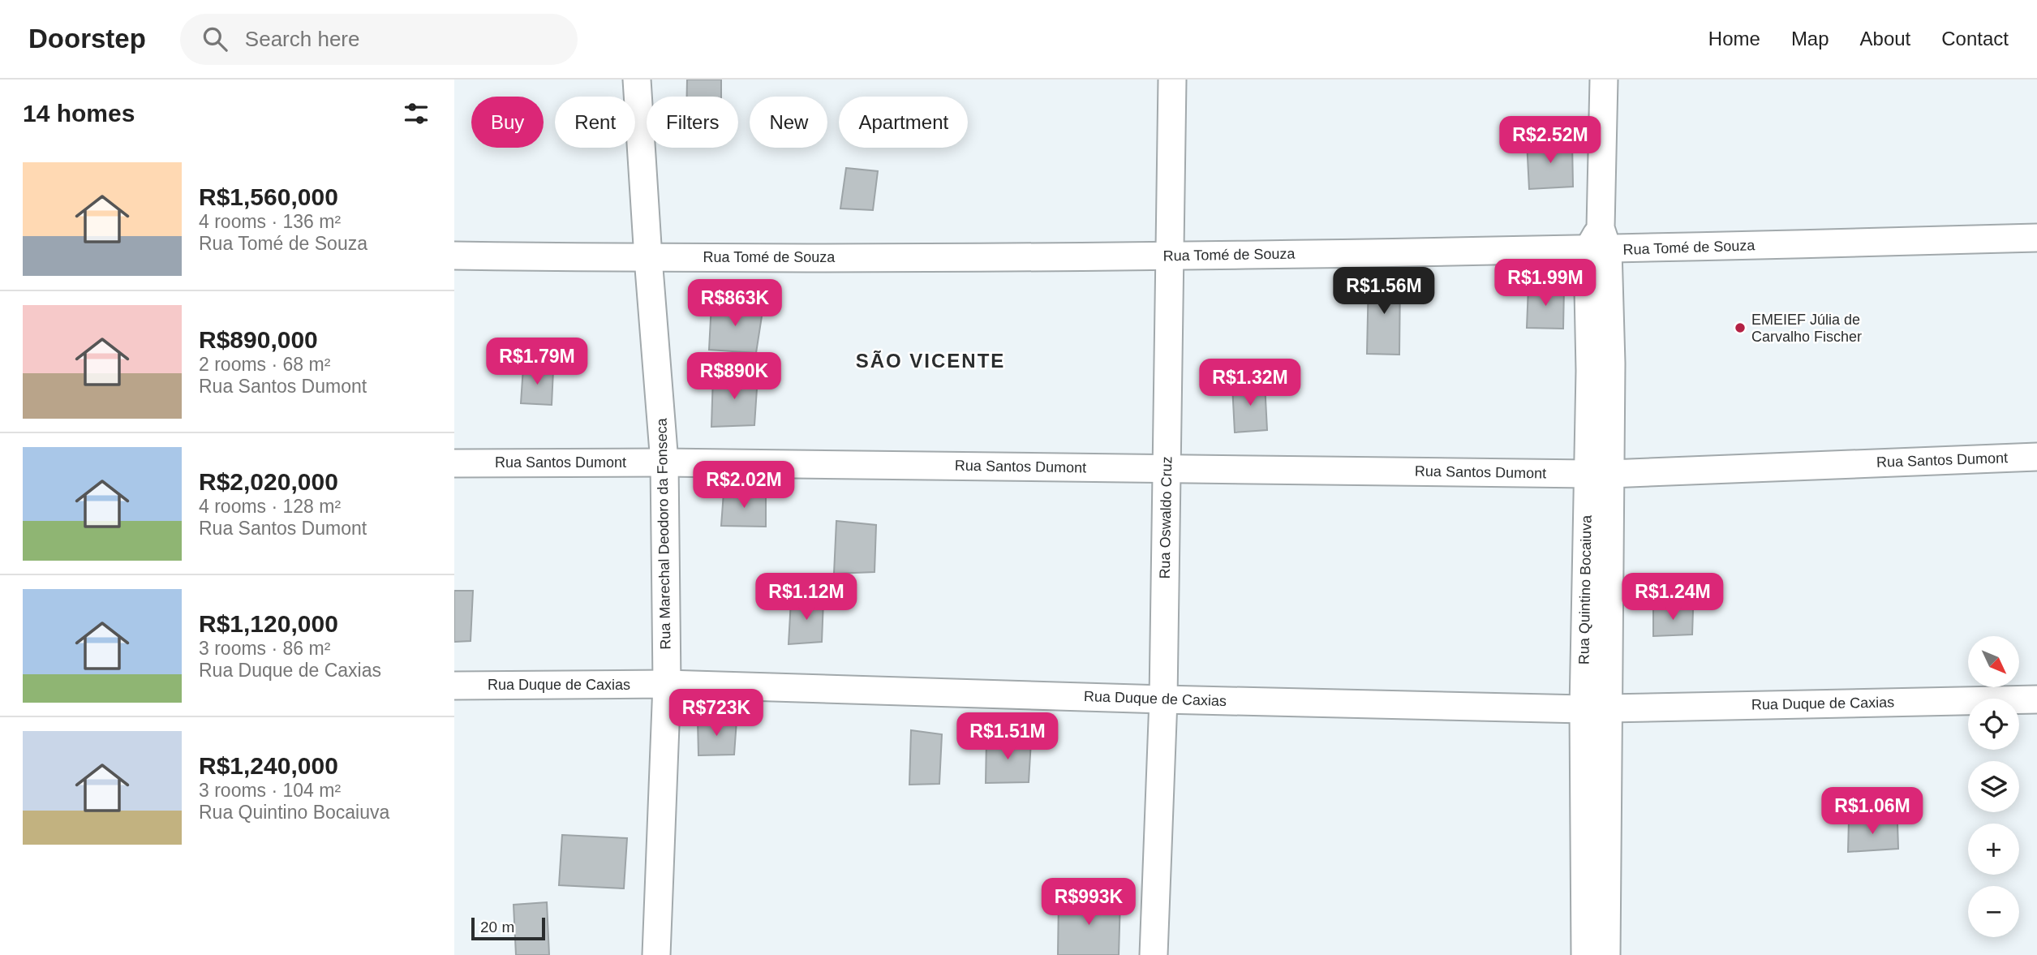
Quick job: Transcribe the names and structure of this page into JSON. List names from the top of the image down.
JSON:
{
  "streets": {
    "street": [
      "Rua Tomé de Souza",
      "Rua Santos Dumont",
      "Rua Oswaldo Cruz",
      "Rua Marechal Deodoro da Fonseca",
      "Rua Quintino Bocaiuva",
      "Rua Duque de Caxias"
    ]
  },
  "crossings": [
    ["Rua Tomé de Souza", "Rua Oswaldo Cruz"],
    ["Rua Tomé de Souza", "Rua Marechal Deodoro da Fonseca"],
    ["Rua Tomé de Souza", "Rua Quintino Bocaiuva"],
    ["Rua Santos Dumont", "Rua Oswaldo Cruz"],
    ["Rua Santos Dumont", "Rua Marechal Deodoro da Fonseca"],
    ["Rua Santos Dumont", "Rua Quintino Bocaiuva"],
    ["Rua Oswaldo Cruz", "Rua Duque de Caxias"],
    ["Rua Marechal Deodoro da Fonseca", "Rua Duque de Caxias"],
    ["Rua Quintino Bocaiuva", "Rua Duque de Caxias"]
  ],
  "districts": ["SÃO VICENTE"],
  "places": ["EMEIEF Júlia de Carvalho Fischer"],
  "scale_bar": "20 m",
  "north": "bottom right",
  "page": {
    "header": "Doorstep",
    "search": "Search here",
    "nav": [
      "Home",
      "Map",
      "About",
      "Contact"
    ],
    "heading": "14 homes",
    "chip": [
      "Buy",
      "Rent",
      "Filters",
      "New",
      "Apartment"
    ],
    "price": [
      "R$2.52M",
      "R$1.99M",
      "R$1.56M",
      "R$863K",
      "R$1.79M",
      "R$890K",
      "R$1.32M",
      "R$2.02M",
      "R$1.12M",
      "R$1.24M",
      "R$723K",
      "R$1.51M",
      "R$1.06M",
      "R$993K"
    ],
    "list": [
      {
        "name": "R$1,560,000",
        "note": "4 rooms · 136 m² · Rua Tomé de Souza"
      },
      {
        "name": "R$890,000",
        "note": "2 rooms · 68 m² · Rua Santos Dumont"
      },
      {
        "name": "R$2,020,000",
        "note": "4 rooms · 128 m² · Rua Santos Dumont"
      },
      {
        "name": "R$1,120,000",
        "note": "3 rooms · 86 m² · Rua Duque de Caxias"
      },
      {
        "name": "R$1,240,000",
        "note": "3 rooms · 104 m² · Rua Quintino Bocaiuva"
      }
    ],
    "map_buttons": ["+", "−"],
    "scale": "20 m"
  }
}
